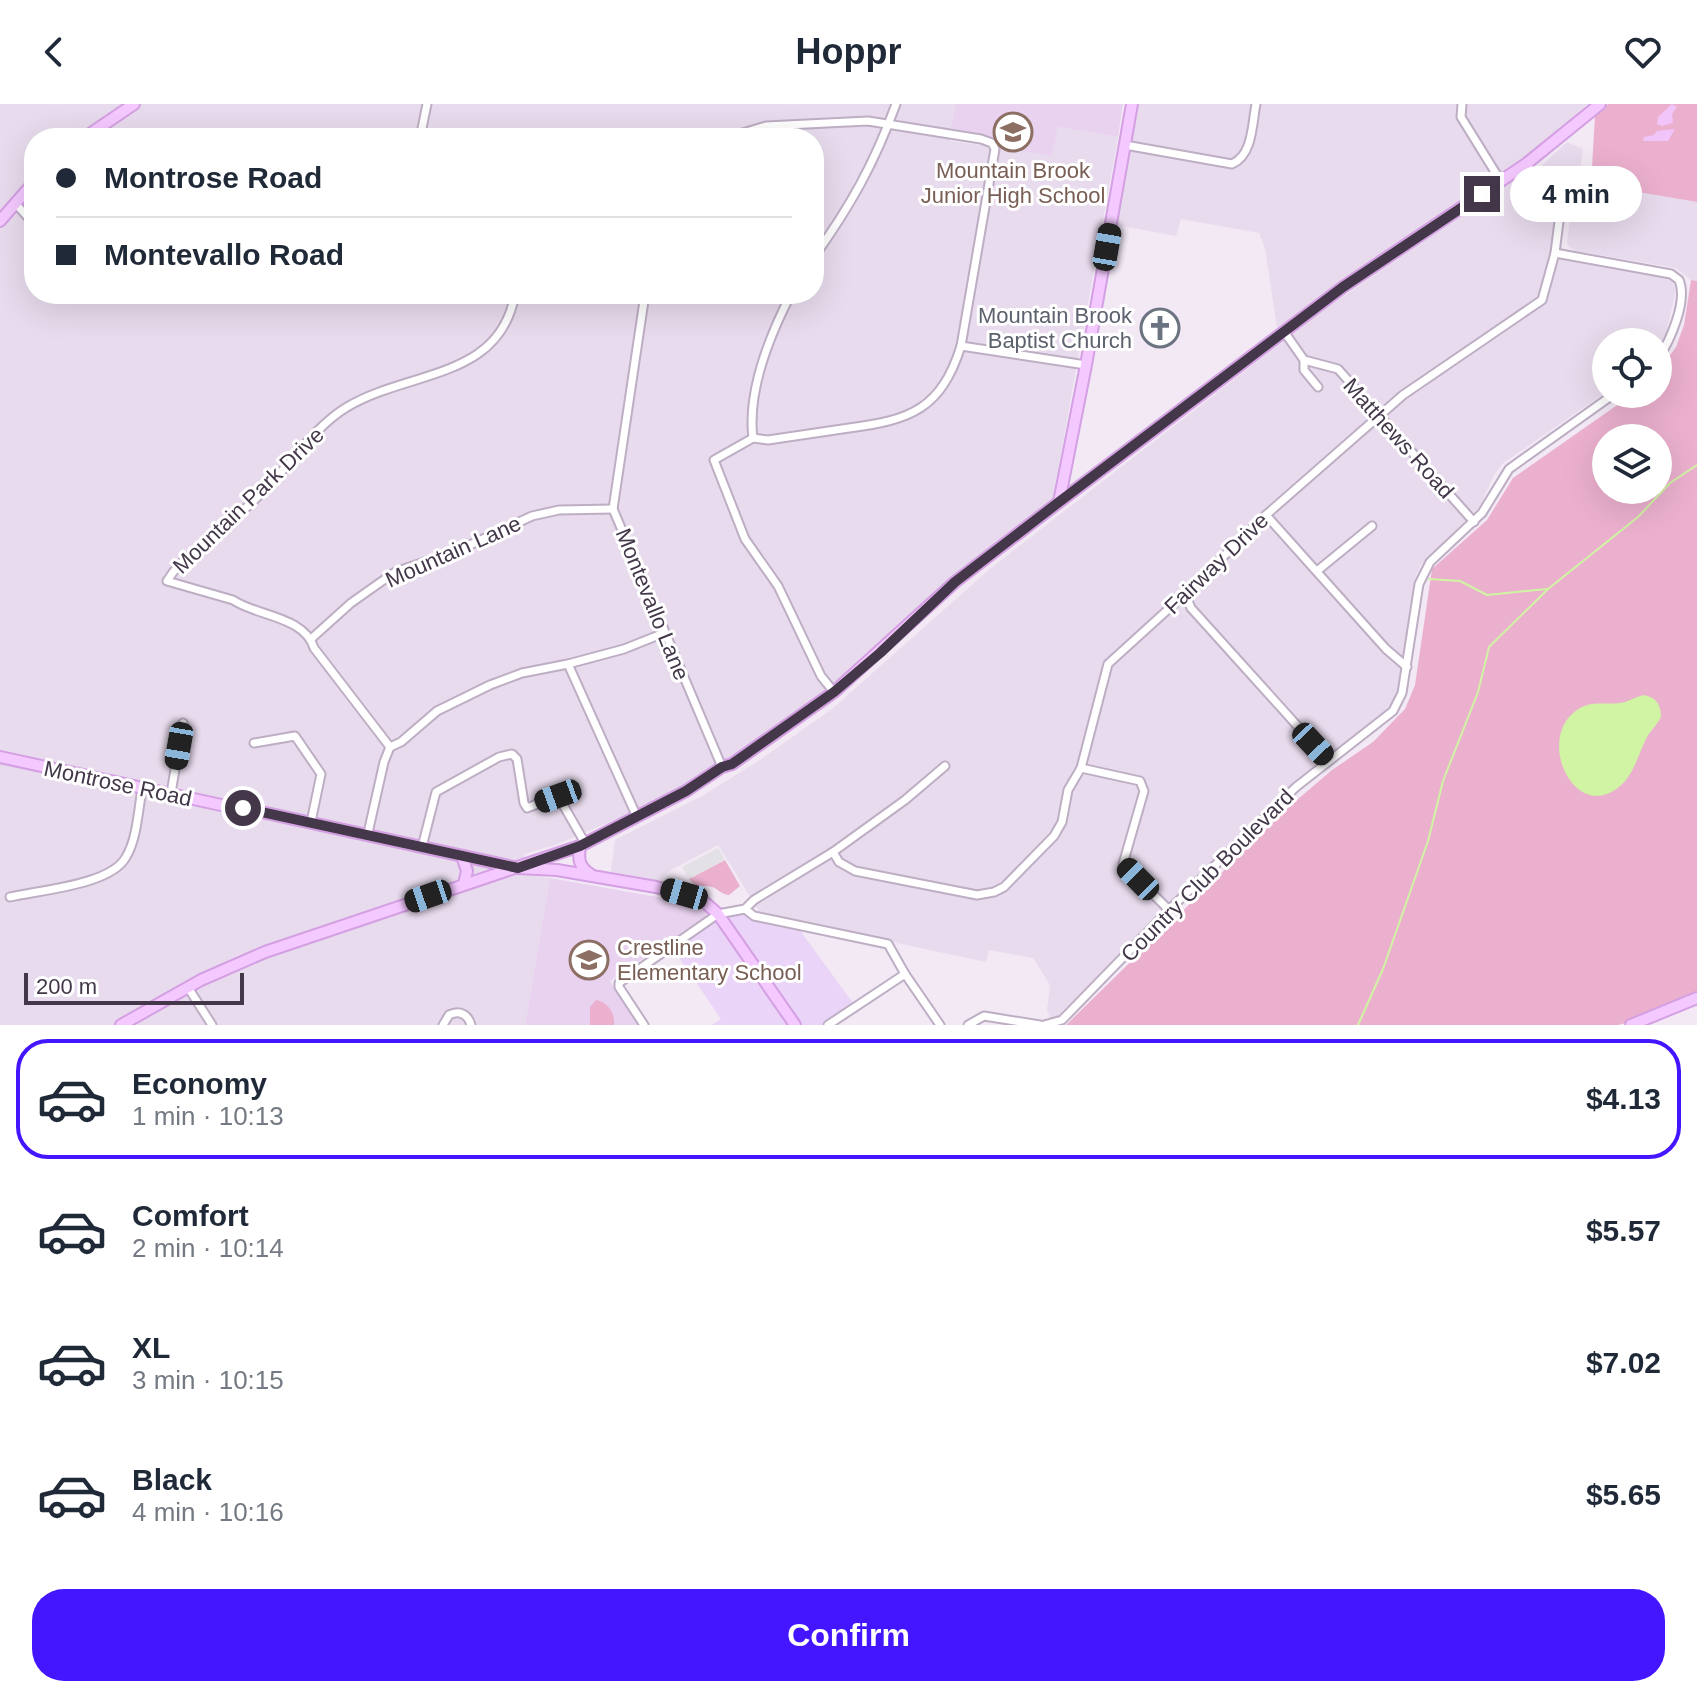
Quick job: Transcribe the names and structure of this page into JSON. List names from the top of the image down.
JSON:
{
  "streets": {
    "main road": ["Montrose Road"],
    "street": [
      "Matthews Road",
      "Mountain Park Drive",
      "Mountain Lane",
      "Fairway Drive",
      "Montevallo Lane",
      "Country Club Boulevard"
    ]
  },
  "crossings": [
    ["Matthews Road", "Fairway Drive"],
    ["Matthews Road", "Country Club Boulevard"],
    ["Mountain Park Drive", "Mountain Lane"],
    ["Mountain Lane", "Montevallo Lane"]
  ],
  "places": {
    "school or university": ["Mountain Brook Junior High School", "Crestline Elementary School"],
    "church": ["Mountain Brook Baptist Church"]
  },
  "scale_bar": "200 m",
  "page": {
    "header": "Hoppr",
    "banner": ["Montrose Road", "Montevallo Road"],
    "bubble": "4 min",
    "scale": "200 m",
    "list": [
      {
        "name": "Economy",
        "note": "1 min · 10:13",
        "value": "$4.13"
      },
      {
        "name": "Comfort",
        "note": "2 min · 10:14",
        "value": "$5.57"
      },
      {
        "name": "XL",
        "note": "3 min · 10:15",
        "value": "$7.02"
      },
      {
        "name": "Black",
        "note": "4 min · 10:16",
        "value": "$5.65"
      }
    ],
    "buttons": "Confirm"
  }
}
